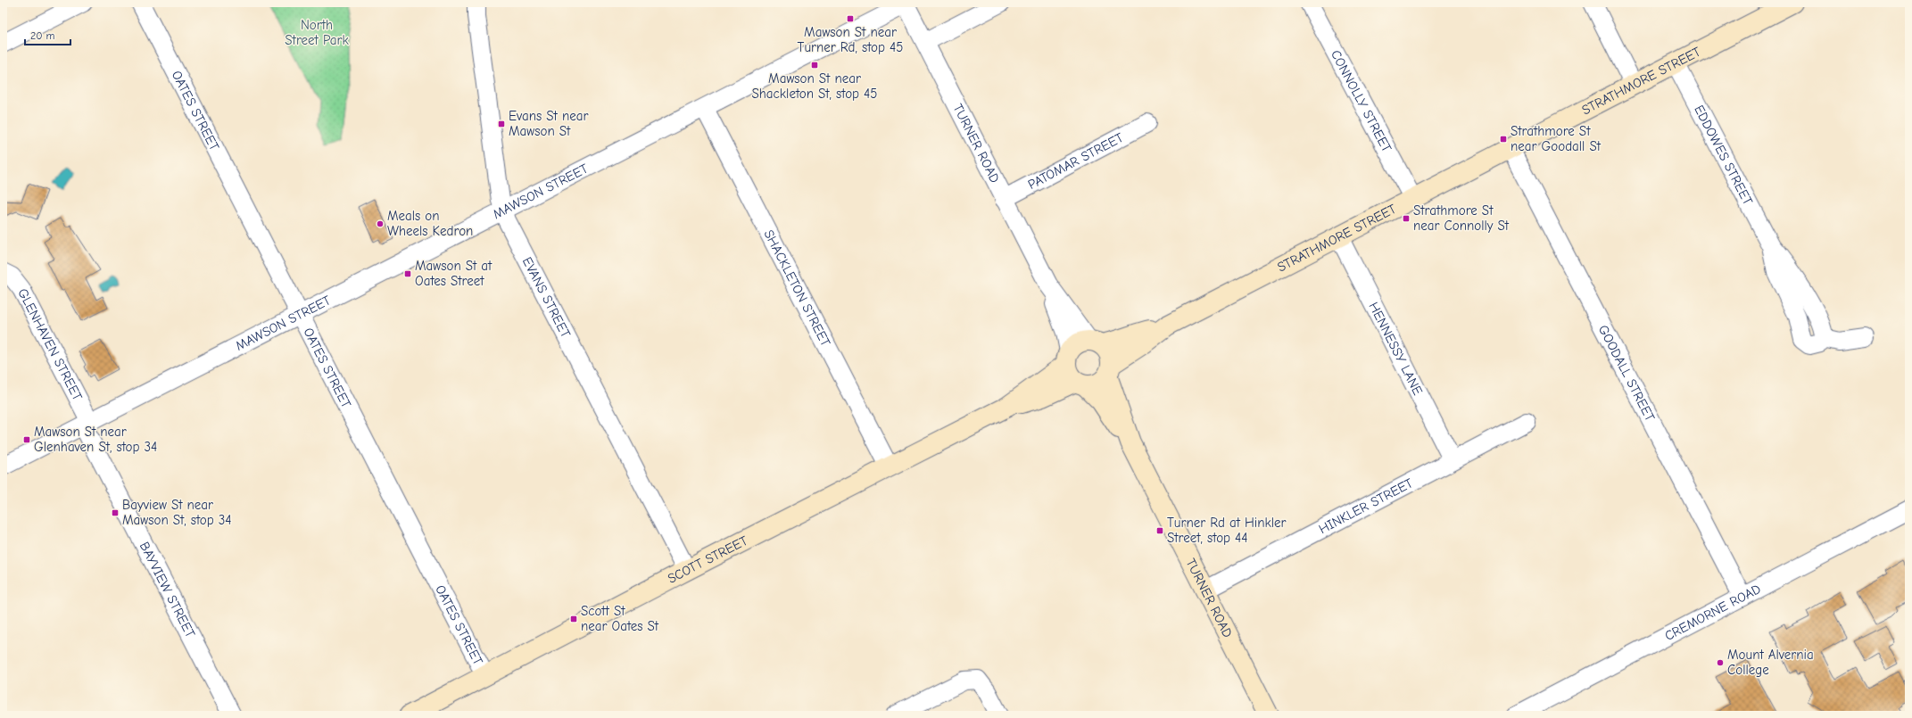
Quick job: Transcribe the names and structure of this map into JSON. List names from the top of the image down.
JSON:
{
  "streets": {
    "street": [
      "STRATHMORE STREET",
      "CONNOLLY STREET",
      "OATES STREET",
      "TURNER ROAD",
      "EDDOWES STREET",
      "PATOMAR STREET",
      "MAWSON STREET",
      "SHACKLETON STREET",
      "EVANS STREET",
      "GLENHAVEN STREET",
      "HENNESSY LANE",
      "GOODALL STREET",
      "HINKLER STREET",
      "SCOTT STREET",
      "BAYVIEW STREET",
      "CREMORNE ROAD"
    ]
  },
  "crossings": [
    ["STRATHMORE STREET", "CONNOLLY STREET"],
    ["STRATHMORE STREET", "TURNER ROAD"],
    ["STRATHMORE STREET", "EDDOWES STREET"],
    ["STRATHMORE STREET", "HENNESSY LANE"],
    ["STRATHMORE STREET", "GOODALL STREET"],
    ["STRATHMORE STREET", "SCOTT STREET"],
    ["OATES STREET", "MAWSON STREET"],
    ["OATES STREET", "SCOTT STREET"],
    ["TURNER ROAD", "PATOMAR STREET"],
    ["TURNER ROAD", "MAWSON STREET"],
    ["TURNER ROAD", "HINKLER STREET"],
    ["TURNER ROAD", "SCOTT STREET"],
    ["MAWSON STREET", "SHACKLETON STREET"],
    ["MAWSON STREET", "EVANS STREET"],
    ["MAWSON STREET", "GLENHAVEN STREET"],
    ["MAWSON STREET", "BAYVIEW STREET"],
    ["SHACKLETON STREET", "SCOTT STREET"],
    ["EVANS STREET", "SCOTT STREET"],
    ["GLENHAVEN STREET", "BAYVIEW STREET"],
    ["HENNESSY LANE", "HINKLER STREET"],
    ["GOODALL STREET", "CREMORNE ROAD"]
  ],
  "parks": ["North Street Park"],
  "places": {
    "transit": [
      "Mawson St near Turner Rd, stop 45",
      "Mawson St near Shackleton St, stop 45",
      "Evans St near Mawson St",
      "Strathmore St near Goodall St",
      "Strathmore St near Connolly St",
      "Mawson St at Oates Street",
      "Mawson St near Glenhaven St, stop 34",
      "Bayview St near Mawson St, stop 34",
      "Turner Rd at Hinkler Street, stop 44",
      "Scott St near Oates St"
    ],
    "other": ["Meals on Wheels Kedron", "Mount Alvernia College"]
  },
  "scale_bar": "20 m"
}
